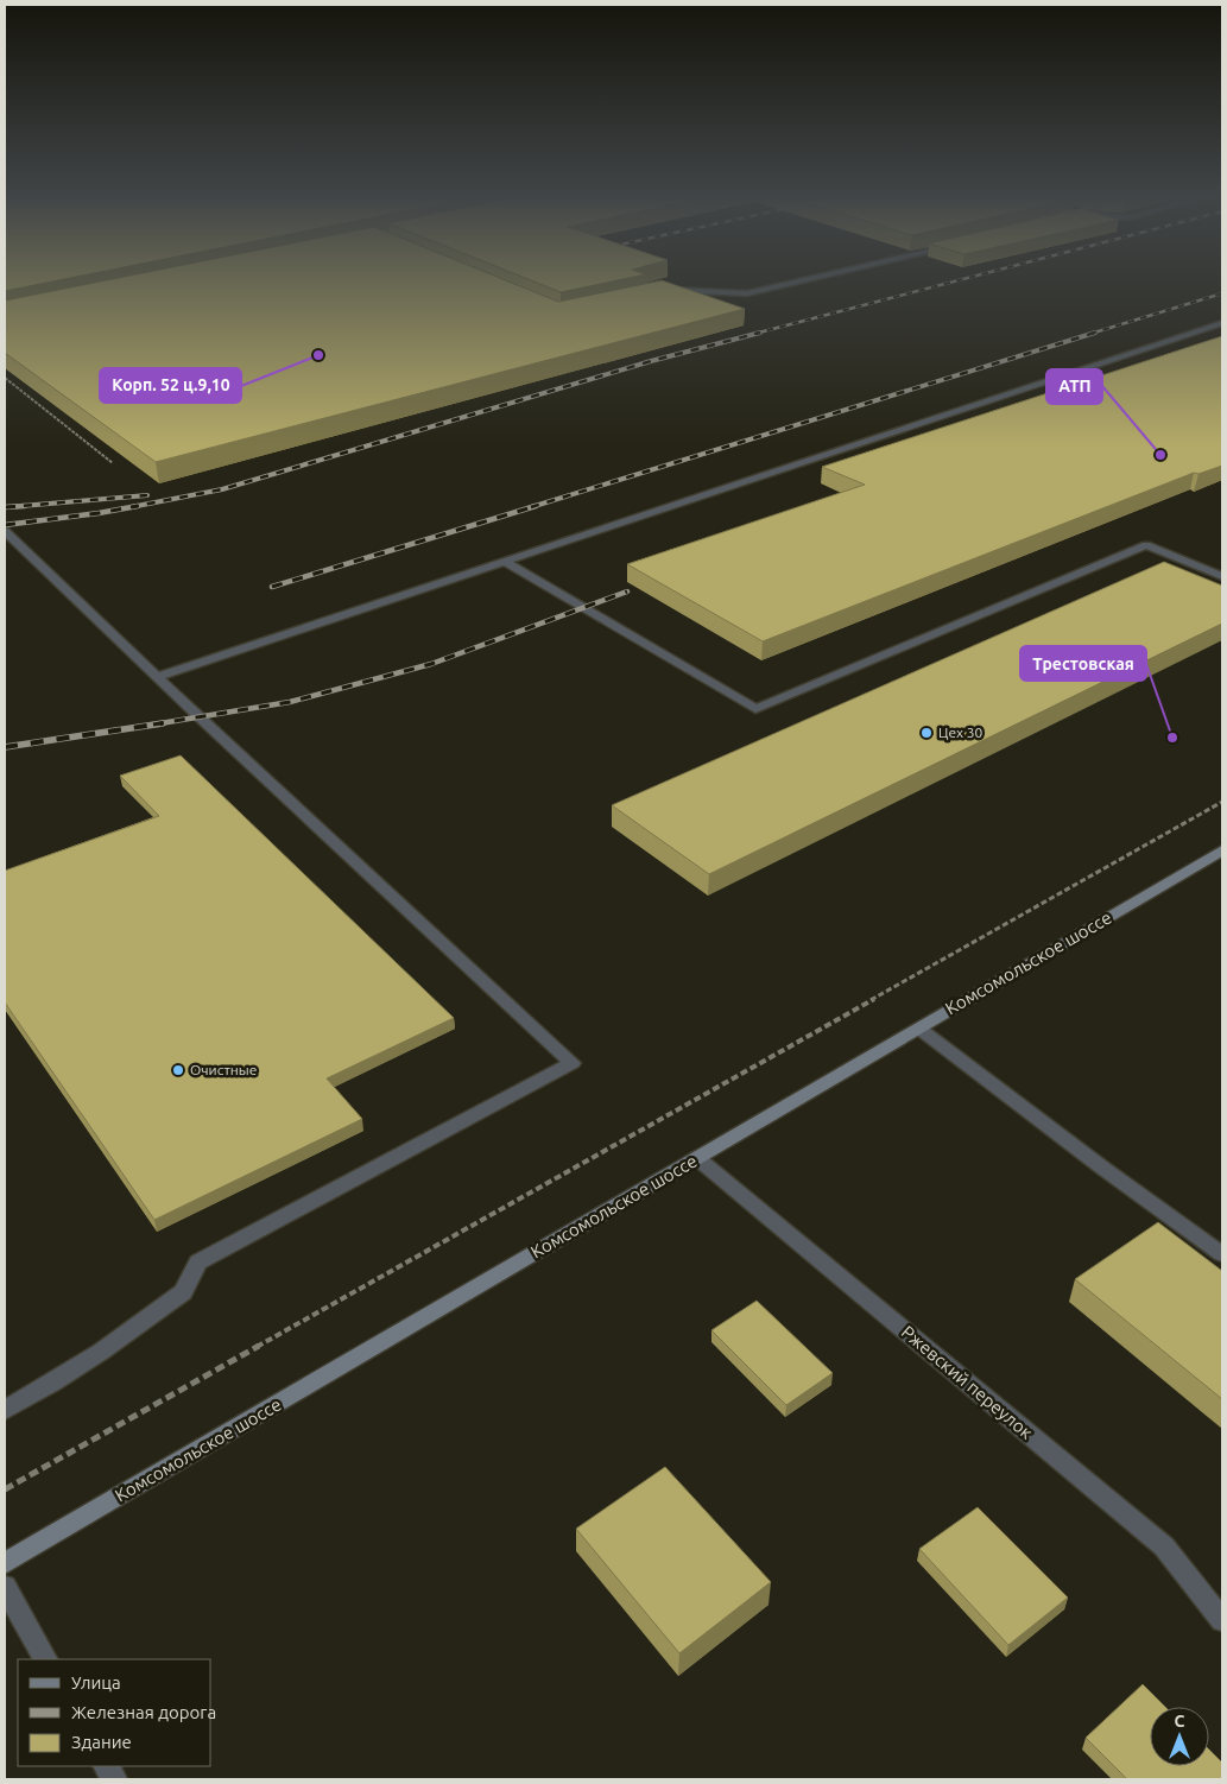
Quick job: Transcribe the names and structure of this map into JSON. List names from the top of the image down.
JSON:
{
  "streets": {
    "main road": ["Комсомольское шоссе"],
    "street": ["Ржевский переулок"]
  },
  "crossings": [
    ["Комсомольское шоссе", "Ржевский переулок"]
  ],
  "places": [
    "Корп. 52 ц.9,10",
    "АТП",
    "Цех 30",
    "Трестовская",
    "Очистные"
  ],
  "legend": ["Улица", "Железная дорога", "Здание"],
  "north": "top"
}
